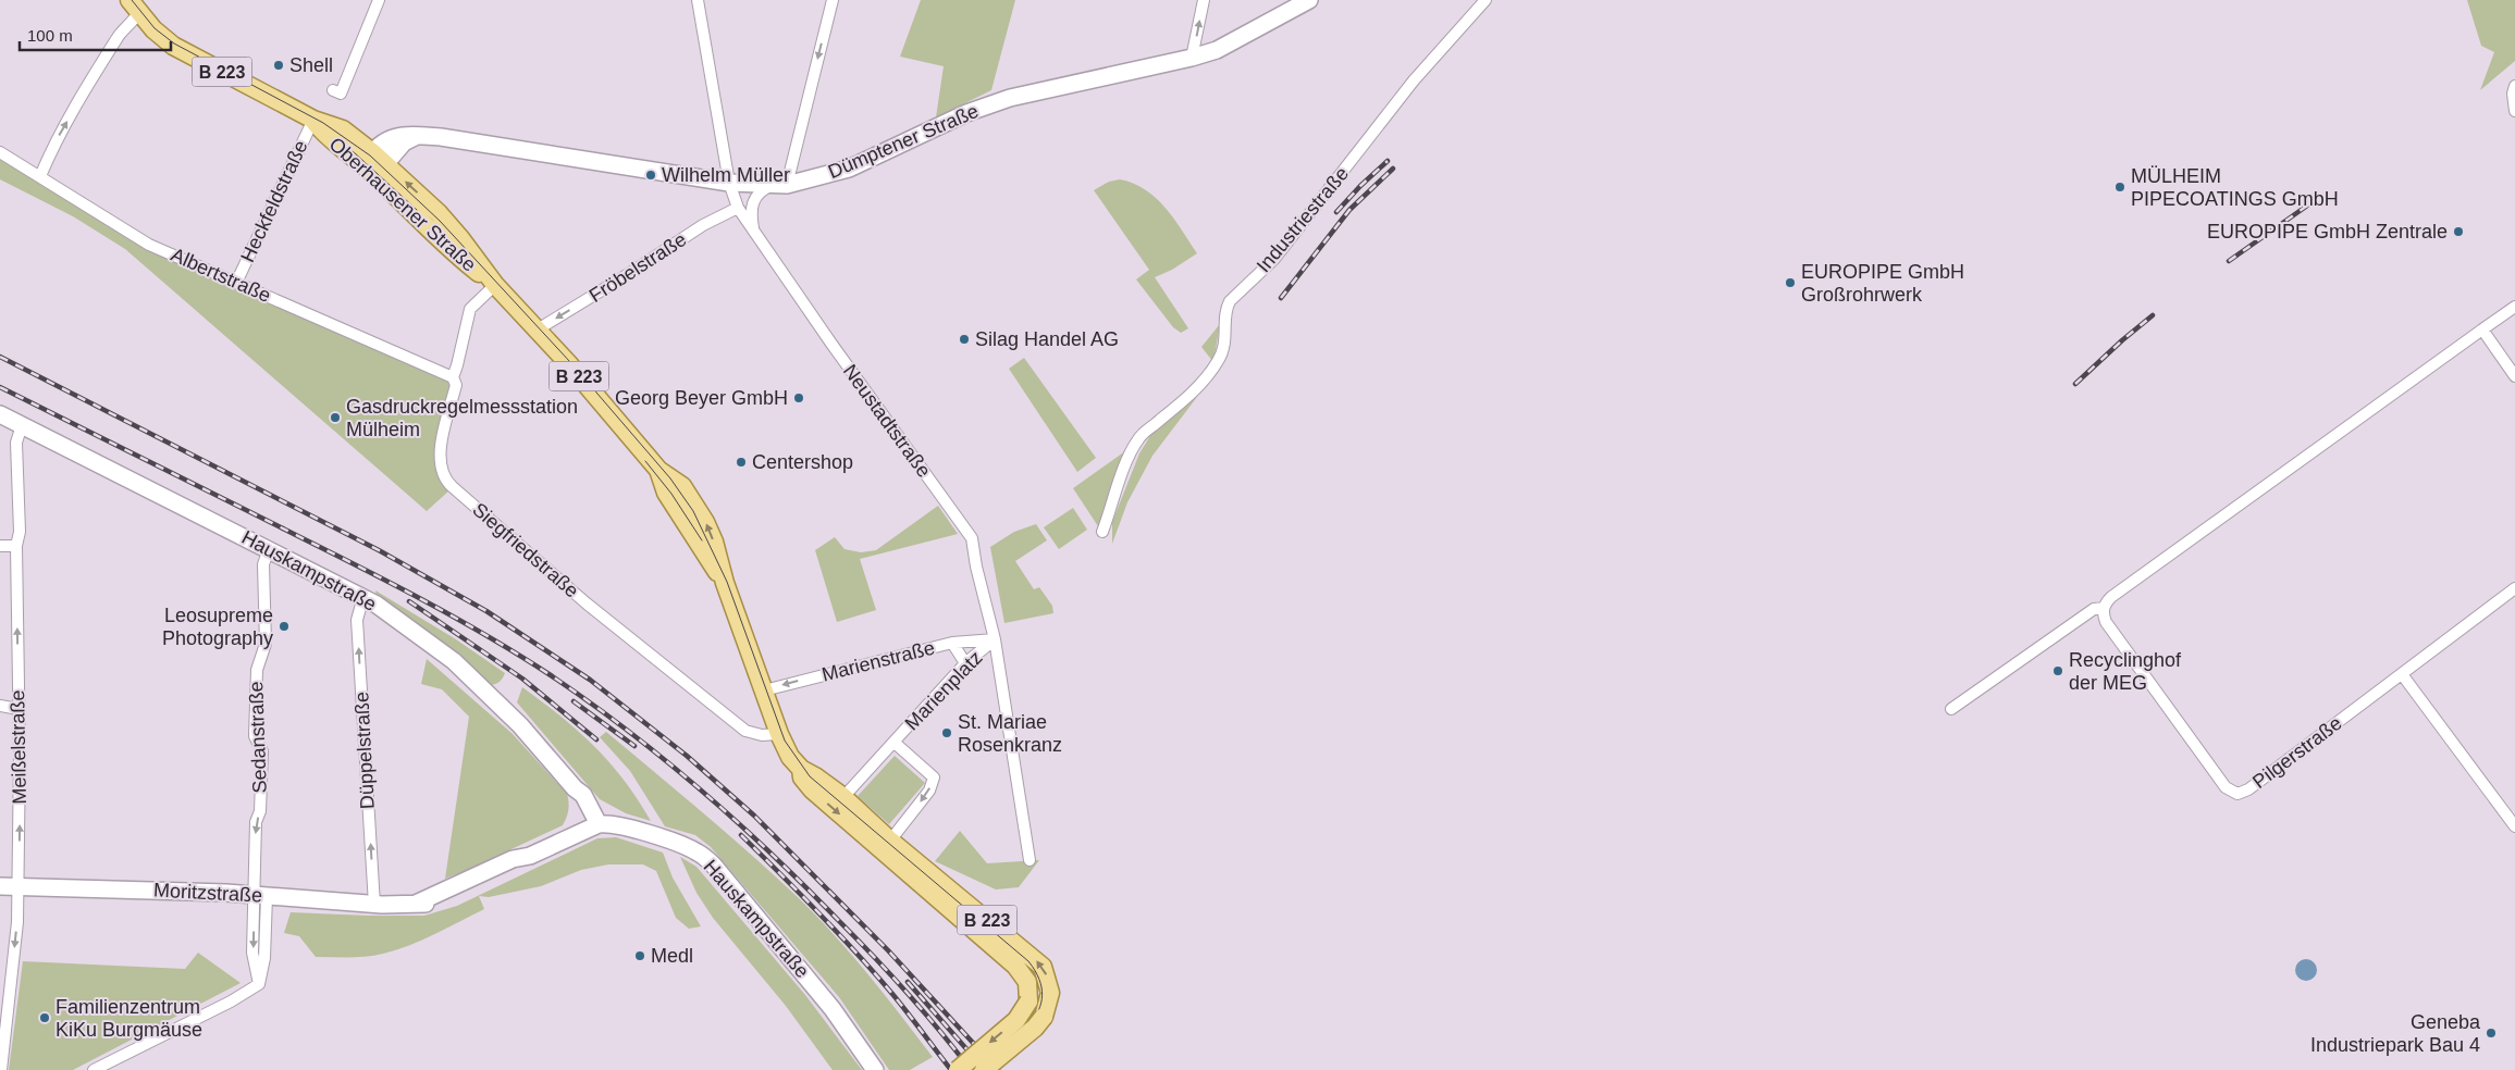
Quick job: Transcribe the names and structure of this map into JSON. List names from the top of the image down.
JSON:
{
  "streets": {
    "main road": ["B 223", "Oberhausener Straße"],
    "street": [
      "Dümptener Straße",
      "Heckfeldstraße",
      "Industriestraße",
      "Fröbelstraße",
      "Albertstraße",
      "Neustadtstraße",
      "Siegfriedstraße",
      "Hauskampstraße",
      "Marienstraße",
      "Marienplatz",
      "Sedanstraße",
      "Meißelstraße",
      "Düppelstraße",
      "Pilgerstraße",
      "Moritzstraße"
    ]
  },
  "crossings": [
    ["Dümptener Straße", "Oberhausener Straße"],
    ["Dümptener Straße", "Neustadtstraße"],
    ["Heckfeldstraße", "Oberhausener Straße"],
    ["Heckfeldstraße", "Albertstraße"],
    ["Oberhausener Straße", "Fröbelstraße"],
    ["Oberhausener Straße", "Siegfriedstraße"],
    ["Oberhausener Straße", "Marienstraße"],
    ["Oberhausener Straße", "Marienplatz"],
    ["Fröbelstraße", "Neustadtstraße"],
    ["Albertstraße", "Siegfriedstraße"],
    ["Neustadtstraße", "Marienstraße"],
    ["Neustadtstraße", "Marienplatz"],
    ["Hauskampstraße", "Sedanstraße"],
    ["Hauskampstraße", "Meißelstraße"],
    ["Hauskampstraße", "Düppelstraße"],
    ["Hauskampstraße", "Moritzstraße"],
    ["Marienstraße", "Marienplatz"],
    ["Sedanstraße", "Moritzstraße"],
    ["Meißelstraße", "Moritzstraße"],
    ["Düppelstraße", "Moritzstraße"]
  ],
  "one_way": [
    "Fröbelstraße",
    "Marienstraße",
    "Sedanstraße",
    "Düppelstraße"
  ],
  "places": [
    "Shell",
    "Wilhelm Müller",
    "MÜLHEIM PIPECOATINGS GmbH",
    "EUROPIPE GmbH Zentrale",
    "EUROPIPE GmbH Großrohrwerk",
    "Silag Handel AG",
    "Georg Beyer GmbH",
    "Gasdruckregelmessstation Mülheim",
    "Centershop",
    "Leosupreme Photography",
    "Recyclinghof der MEG",
    "St. Mariae Rosenkranz",
    "Medl",
    "Familienzentrum KiKu Burgmäuse",
    "Geneba Industriepark Bau 4"
  ],
  "scale_bar": "100 m"
}
